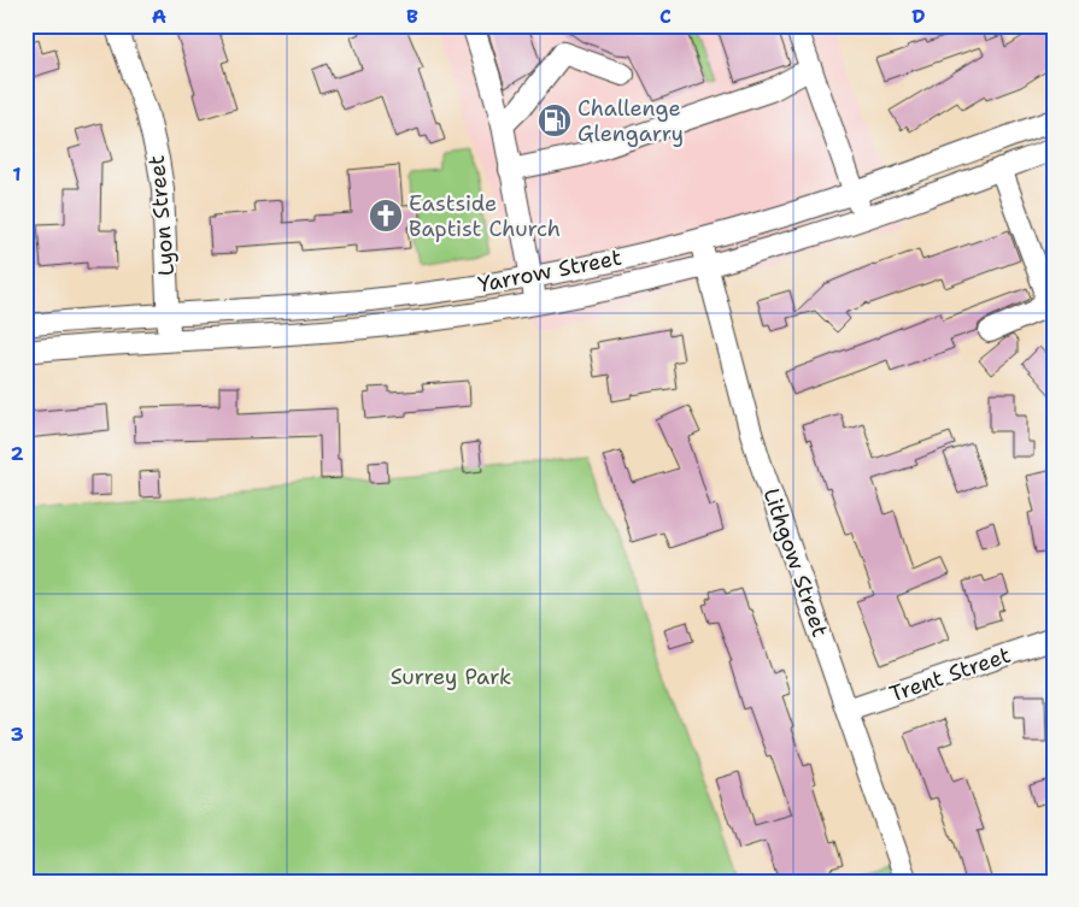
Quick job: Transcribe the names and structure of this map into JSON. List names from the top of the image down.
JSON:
{
  "streets": {
    "street": [
      "Lyon Street",
      "Yarrow Street",
      "Lithgow Street",
      "Trent Street"
    ]
  },
  "crossings": [
    ["Lyon Street", "Yarrow Street"],
    ["Yarrow Street", "Lithgow Street"],
    ["Lithgow Street", "Trent Street"]
  ],
  "parks": ["Surrey Park"],
  "places": {
    "fuel station": ["Challenge Glengarry"],
    "church": ["Eastside Baptist Church"]
  },
  "grid": {
    "columns": [
      "A",
      "B",
      "C",
      "D"
    ],
    "rows": ["1", "2", "3"]
  }
}
